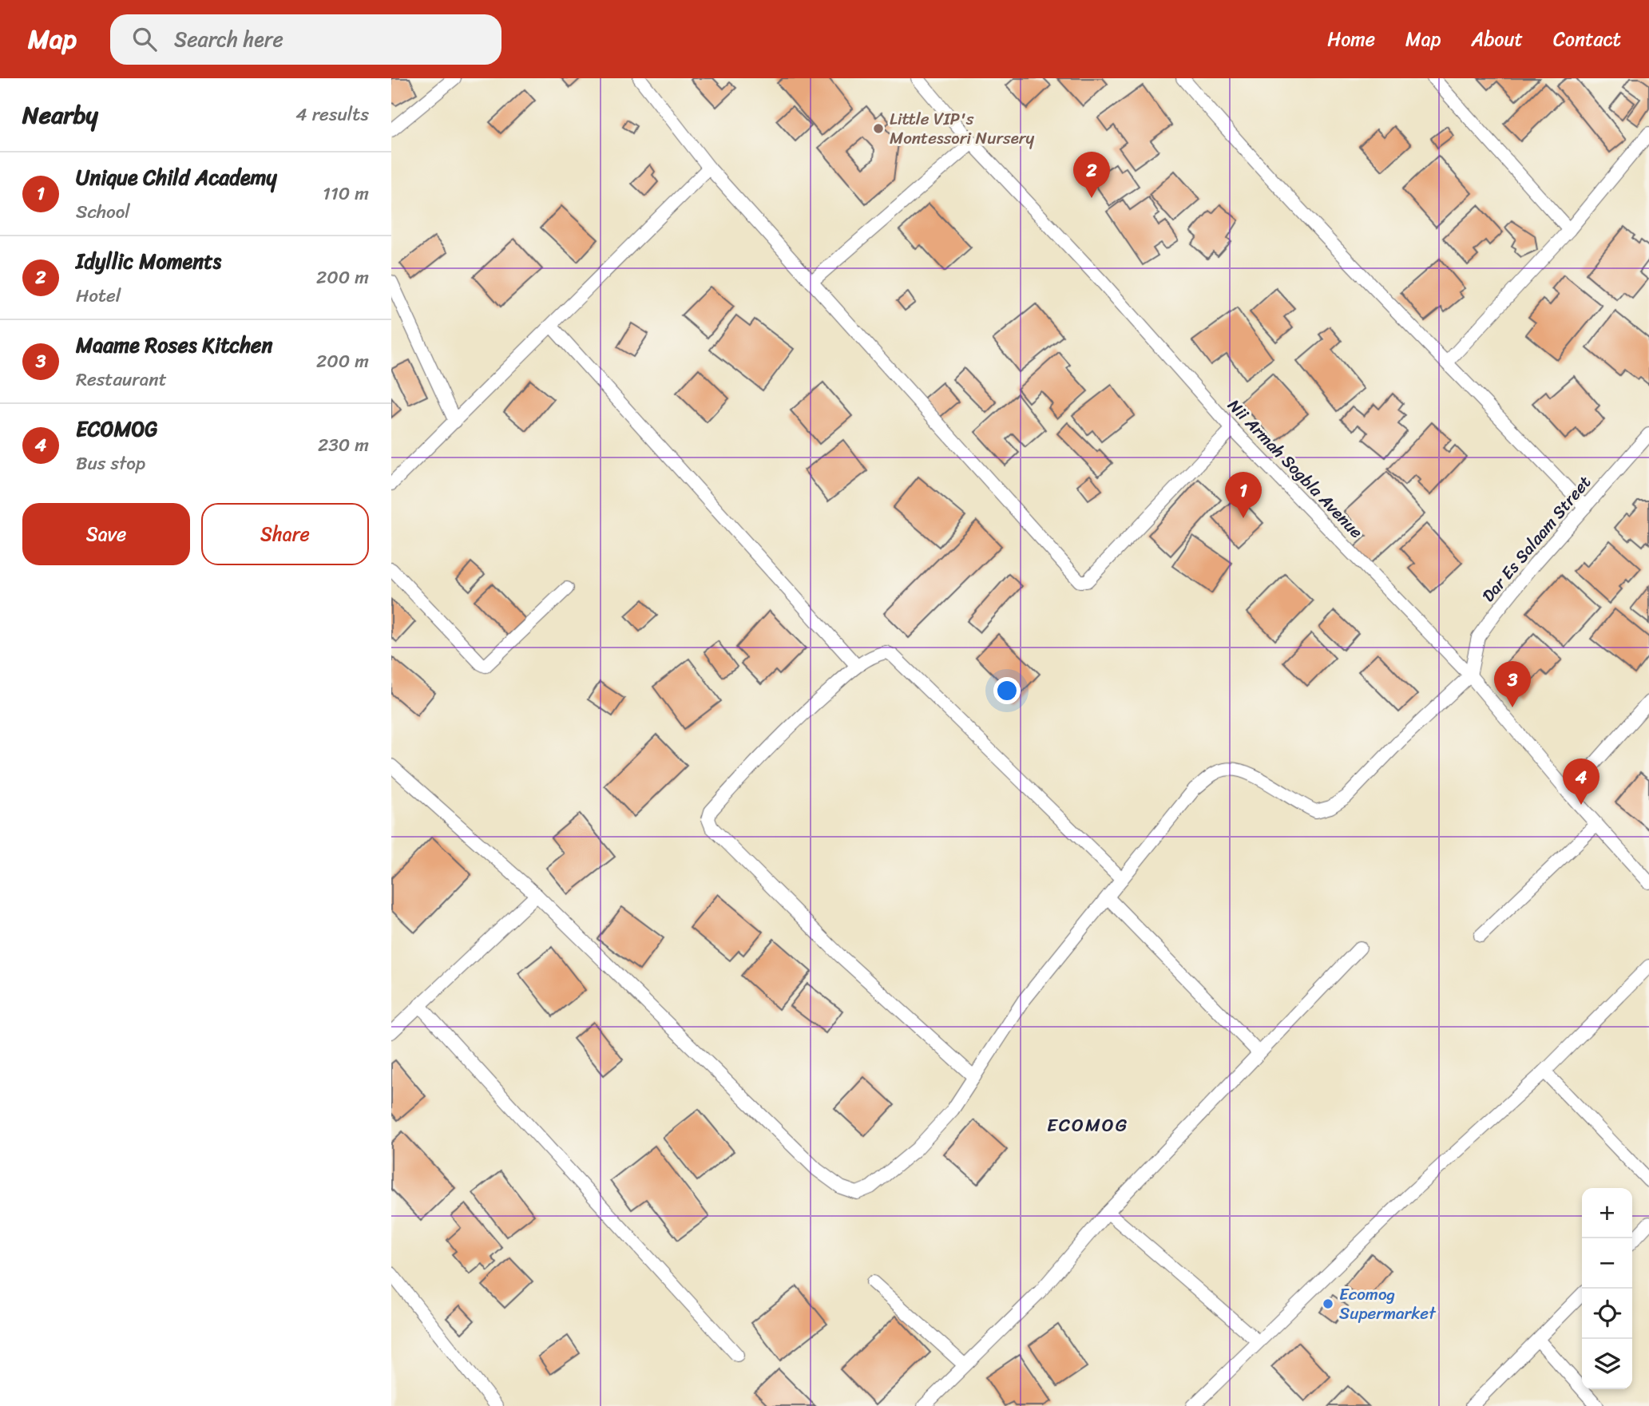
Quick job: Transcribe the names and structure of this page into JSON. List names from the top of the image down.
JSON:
{
  "streets": {
    "street": ["Nii Armah Sogbla Avenue", "Dar Es Salaam Street"]
  },
  "crossings": [
    ["Nii Armah Sogbla Avenue", "Dar Es Salaam Street"]
  ],
  "districts": ["ECOMOG"],
  "places": ["Little VIP's Montessori Nursery", "Ecomog Supermarket"],
  "page": {
    "header": "Map",
    "search": "Search here",
    "nav": [
      "Home",
      "Map",
      "About",
      "Contact"
    ],
    "heading": ["Nearby", "4 results"],
    "list": [
      {
        "mark": "1",
        "name": "Unique Child Academy",
        "note": "School",
        "value": "110 m"
      },
      {
        "mark": "2",
        "name": "Idyllic Moments",
        "note": "Hotel",
        "value": "200 m"
      },
      {
        "mark": "3",
        "name": "Maame Roses Kitchen",
        "note": "Restaurant",
        "value": "200 m"
      },
      {
        "mark": "4",
        "name": "ECOMOG",
        "note": "Bus stop",
        "value": "230 m"
      }
    ],
    "pins": [
      "2",
      "1",
      "3",
      "4"
    ],
    "buttons": ["Save", "Share"],
    "map_buttons": ["+", "−"]
  }
}
